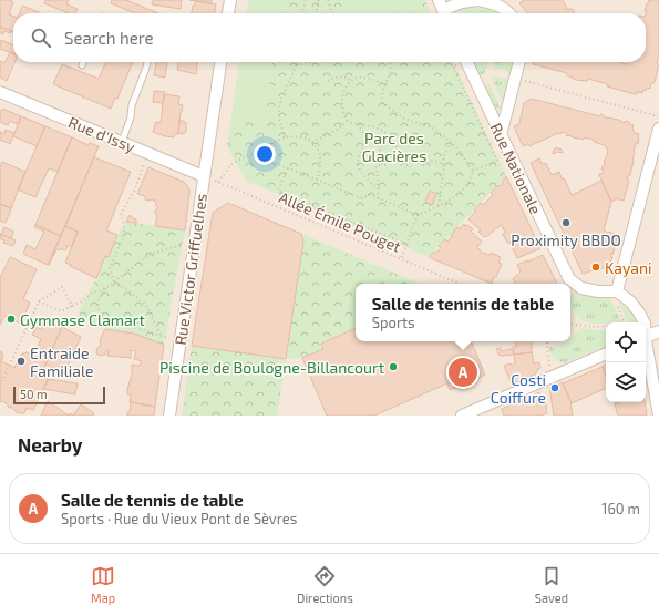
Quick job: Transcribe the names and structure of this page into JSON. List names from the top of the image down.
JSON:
{
  "streets": {
    "street": ["Rue d'Issy", "Rue Nationale", "Rue Victor Griffuelhes"],
    "path": ["Allée Émile Pouget"]
  },
  "crossings": [
    ["Rue d'Issy", "Allée Émile Pouget"],
    ["Rue d'Issy", "Rue Victor Griffuelhes"],
    ["Allée Émile Pouget", "Rue Victor Griffuelhes"]
  ],
  "parks": ["Parc des Glacières"],
  "places": [
    "Proximity BBDO",
    "Kayani",
    "Gymnase Clamart",
    "Entraide Familiale",
    "Piscine de Boulogne-Billancourt",
    "Costi Coiffure"
  ],
  "scale_bar": "50 m",
  "page": {
    "search": "Search here",
    "popup": ["Salle de tennis de table", "Sports"],
    "pins": "A",
    "scale": "50 m",
    "heading": "Nearby",
    "list": [
      {
        "mark": "A",
        "name": "Salle de tennis de table",
        "note": "Sports · Rue du Vieux Pont de Sèvres",
        "value": "160 m"
      }
    ],
    "nav": ["Map", "Directions", "Saved"]
  }
}
